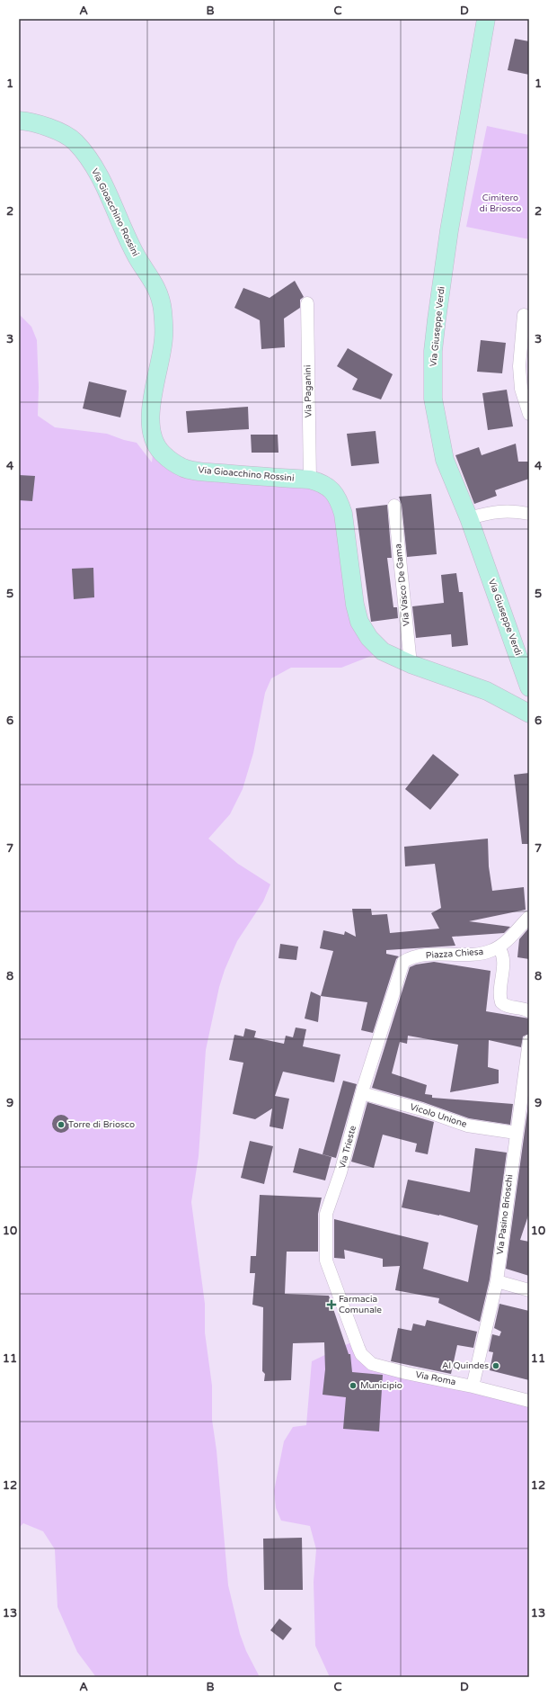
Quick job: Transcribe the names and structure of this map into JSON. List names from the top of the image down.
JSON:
{
  "streets": {
    "street": [
      "Via Gioacchino Rossini",
      "Via Giuseppe Verdi",
      "Via Paganini",
      "Via Vasco De Gama",
      "Piazza Chiesa",
      "Vicolo Unione",
      "Via Trieste",
      "Via Pasino Brioschi",
      "Via Roma"
    ]
  },
  "crossings": [
    ["Via Gioacchino Rossini", "Via Paganini"],
    ["Via Gioacchino Rossini", "Via Vasco De Gama"],
    ["Piazza Chiesa", "Via Trieste"],
    ["Vicolo Unione", "Via Trieste"],
    ["Vicolo Unione", "Via Pasino Brioschi"],
    ["Via Trieste", "Via Roma"],
    ["Via Pasino Brioschi", "Via Roma"]
  ],
  "parks": ["Cimitero di Briosco"],
  "places": {
    "other": ["Torre di Briosco", "Al Quindes", "Municipio"],
    "health": ["Farmacia Comunale"]
  },
  "grid": {
    "columns": [
      "A",
      "B",
      "C",
      "D"
    ],
    "rows": [
      "1",
      "2",
      "3",
      "4",
      "5",
      "6",
      "7",
      "8",
      "9",
      "10",
      "11",
      "12",
      "13"
    ]
  }
}
